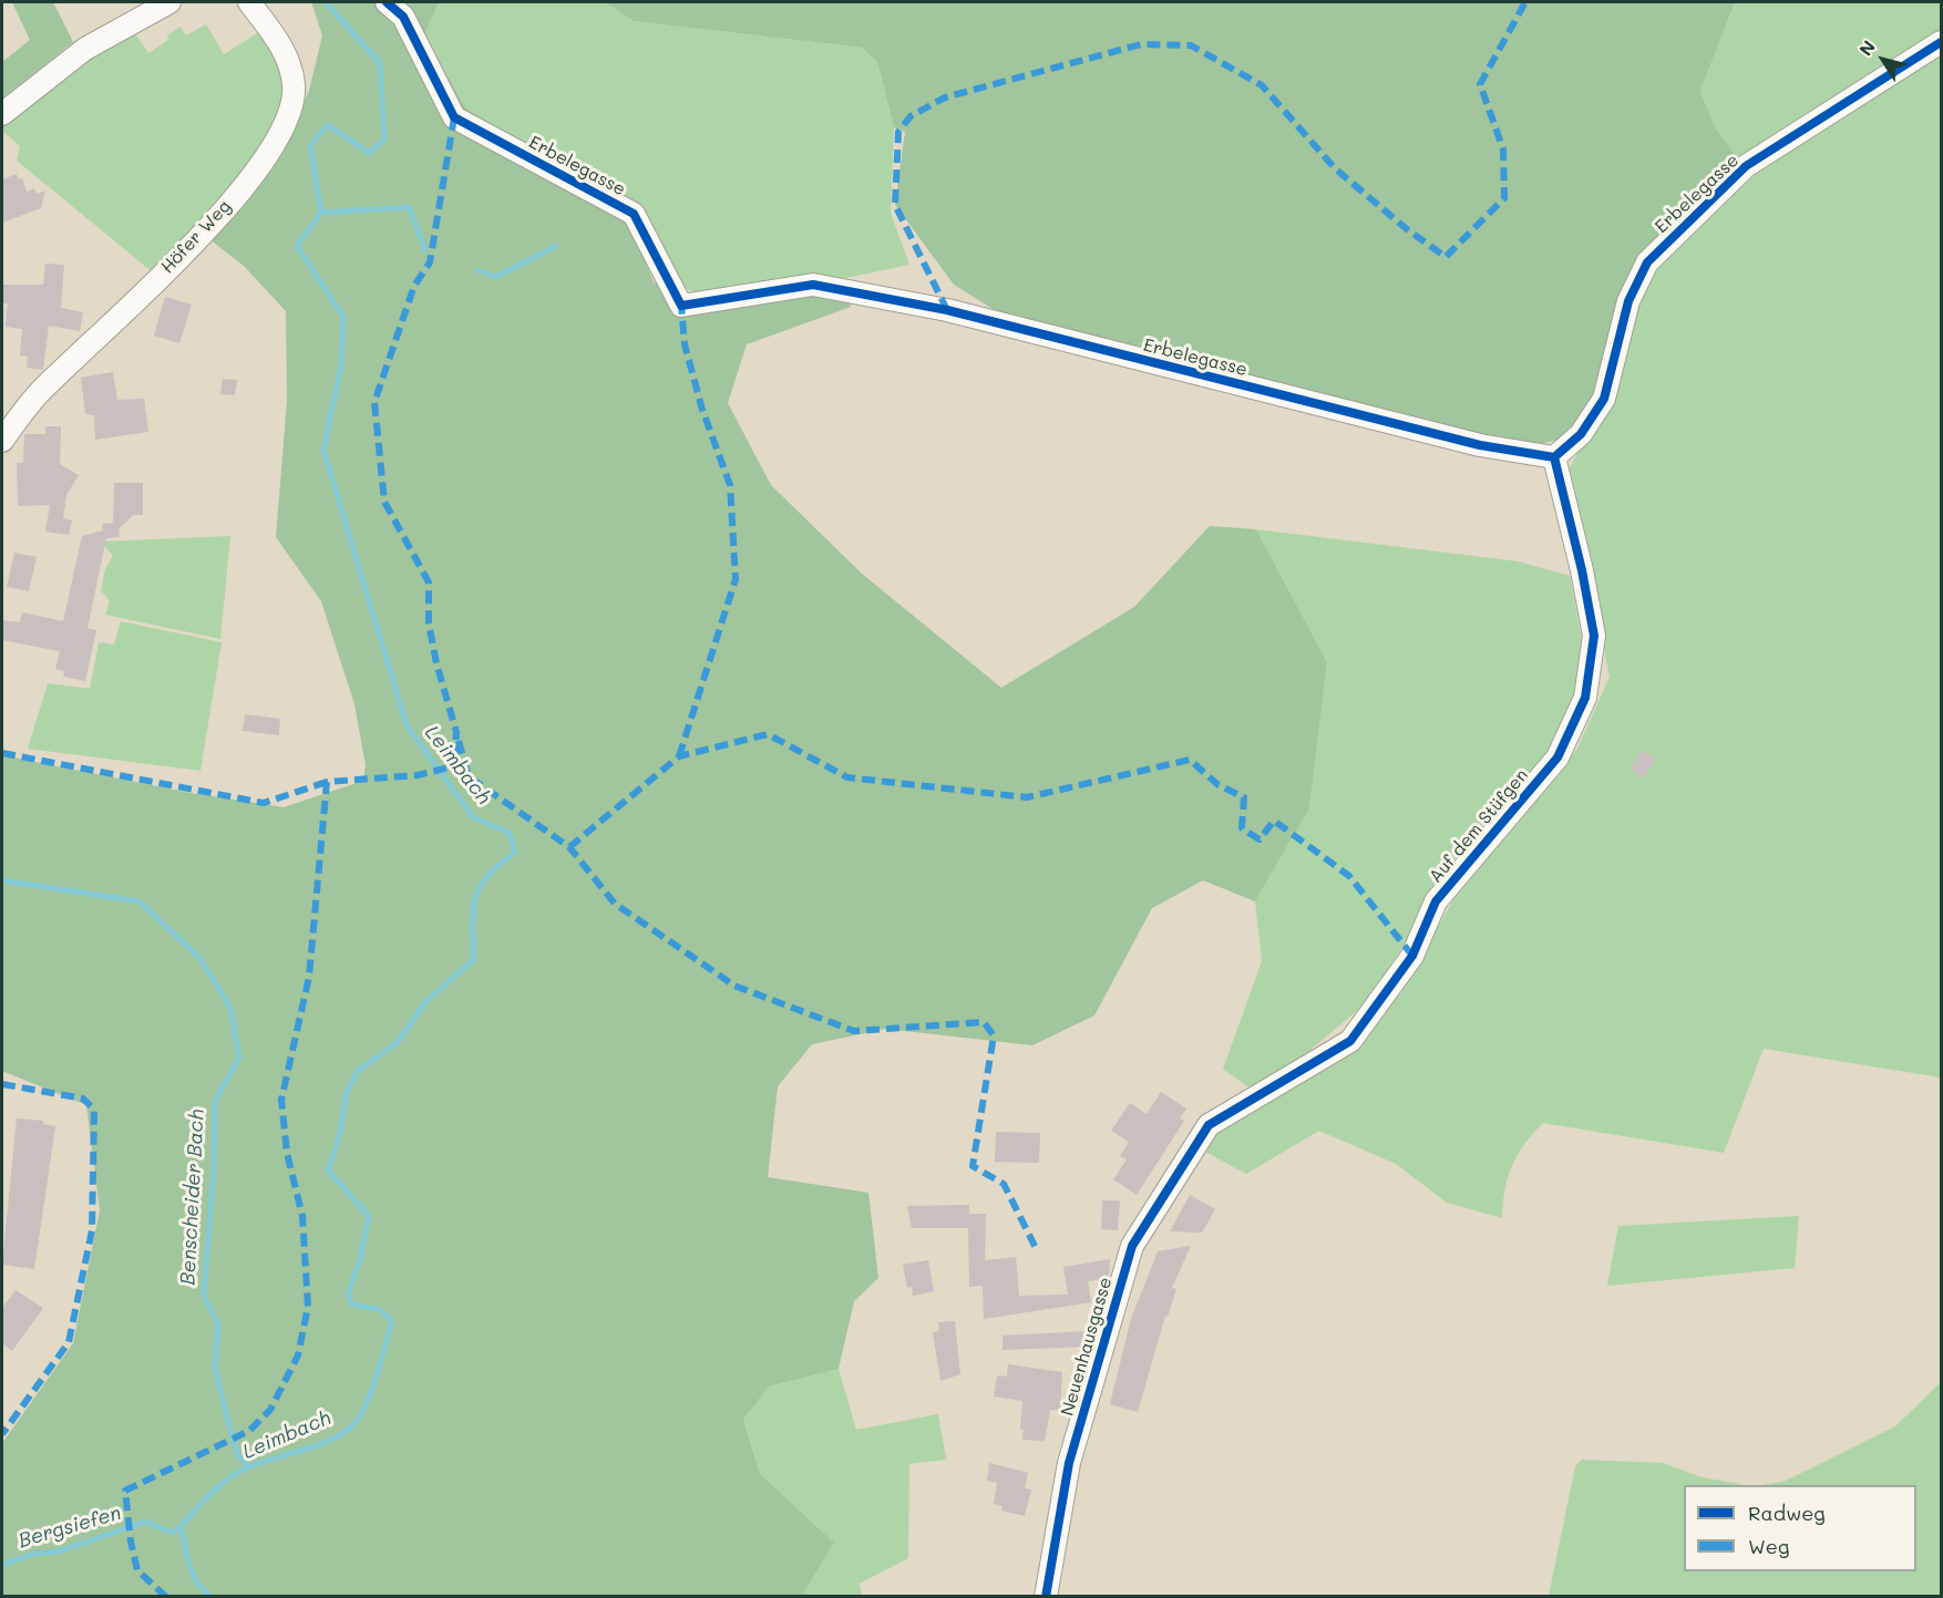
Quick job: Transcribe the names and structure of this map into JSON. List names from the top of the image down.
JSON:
{
  "streets": {
    "street": [
      "Erbelegasse",
      "Höfer Weg",
      "Auf dem Stüfgen",
      "Neuenhausgasse"
    ]
  },
  "crossings": [
    ["Erbelegasse", "Auf dem Stüfgen"],
    ["Auf dem Stüfgen", "Neuenhausgasse"]
  ],
  "water": ["Leimbach", "Benscheider Bach", "Bergsiefen"],
  "legend": ["Radweg", "Weg"],
  "north": "top left"
}
